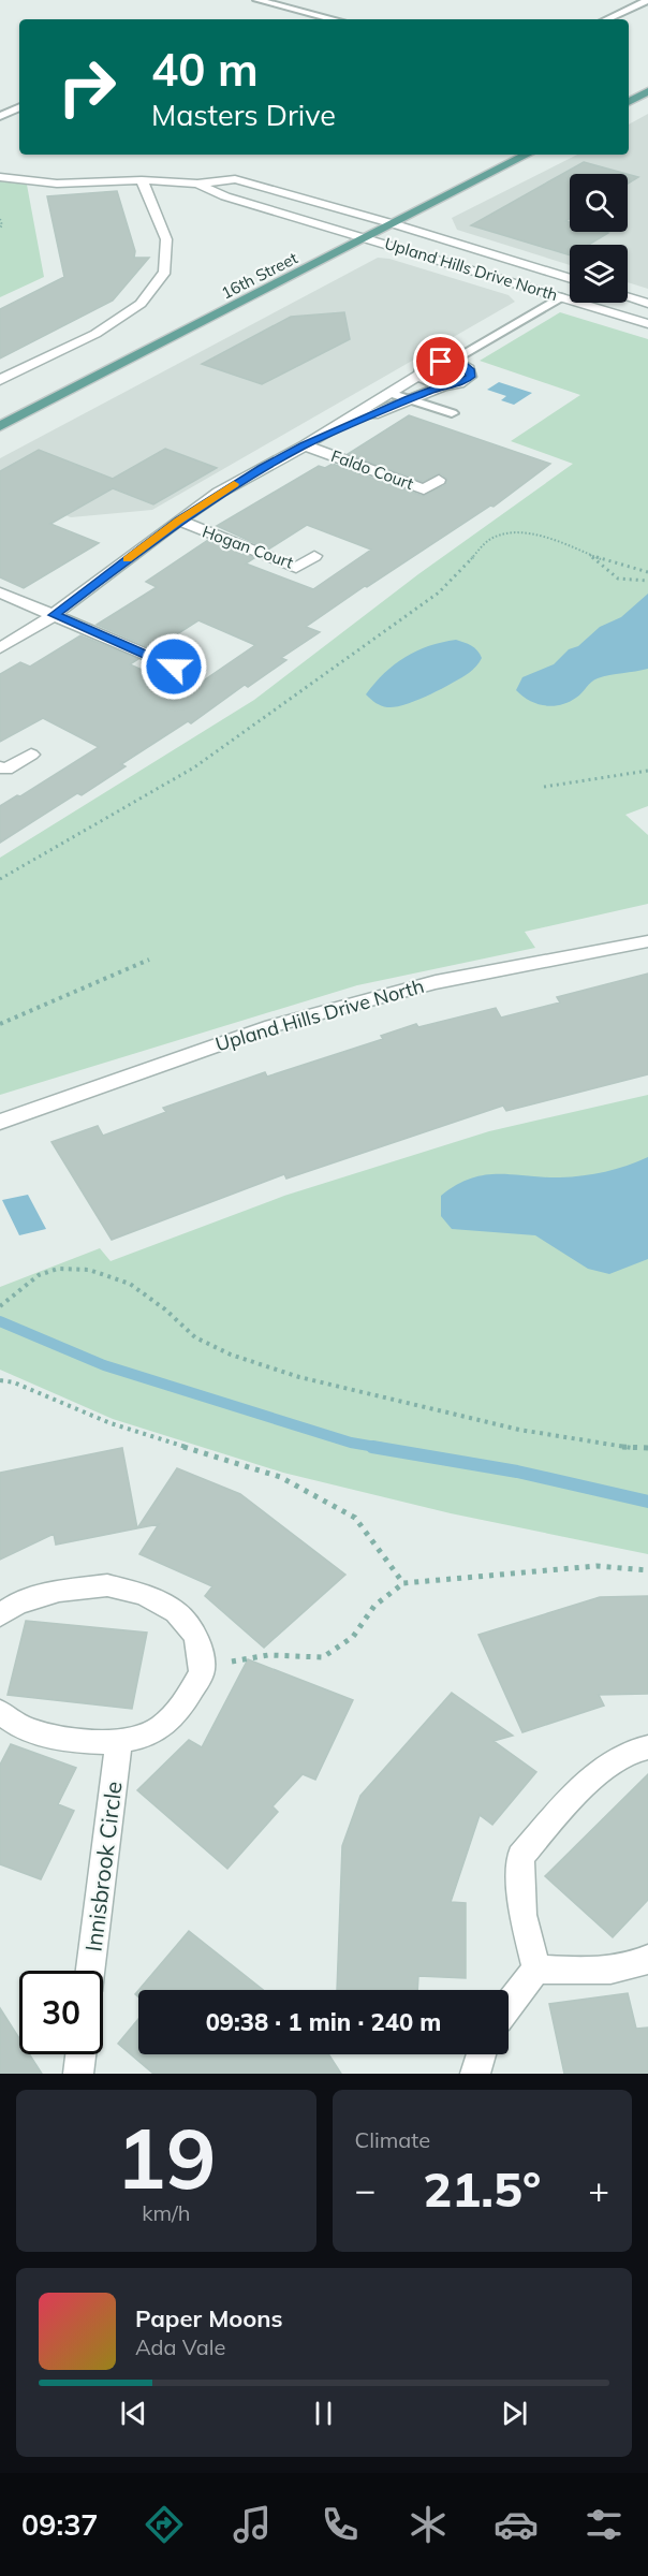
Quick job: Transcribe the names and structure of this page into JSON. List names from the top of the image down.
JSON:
{
  "streets": {
    "main road": ["16th Street"],
    "street": [
      "Upland Hills Drive North",
      "Faldo Court",
      "Hogan Court",
      "Innisbrook Circle"
    ]
  },
  "crossings": [
    ["Upland Hills Drive North", "16th Street"]
  ],
  "page": {
    "turn": ["40 m", "Masters Drive"],
    "limit": "30",
    "trip": "09:38 · 1 min · 240 m",
    "tile": [
      ["19", "km/h"],
      "Climate"
    ],
    "heat": ["−", "21.5°", "+"],
    "song": ["Paper Moons", "Ada Vale"],
    "tabs": "09:37"
  }
}
